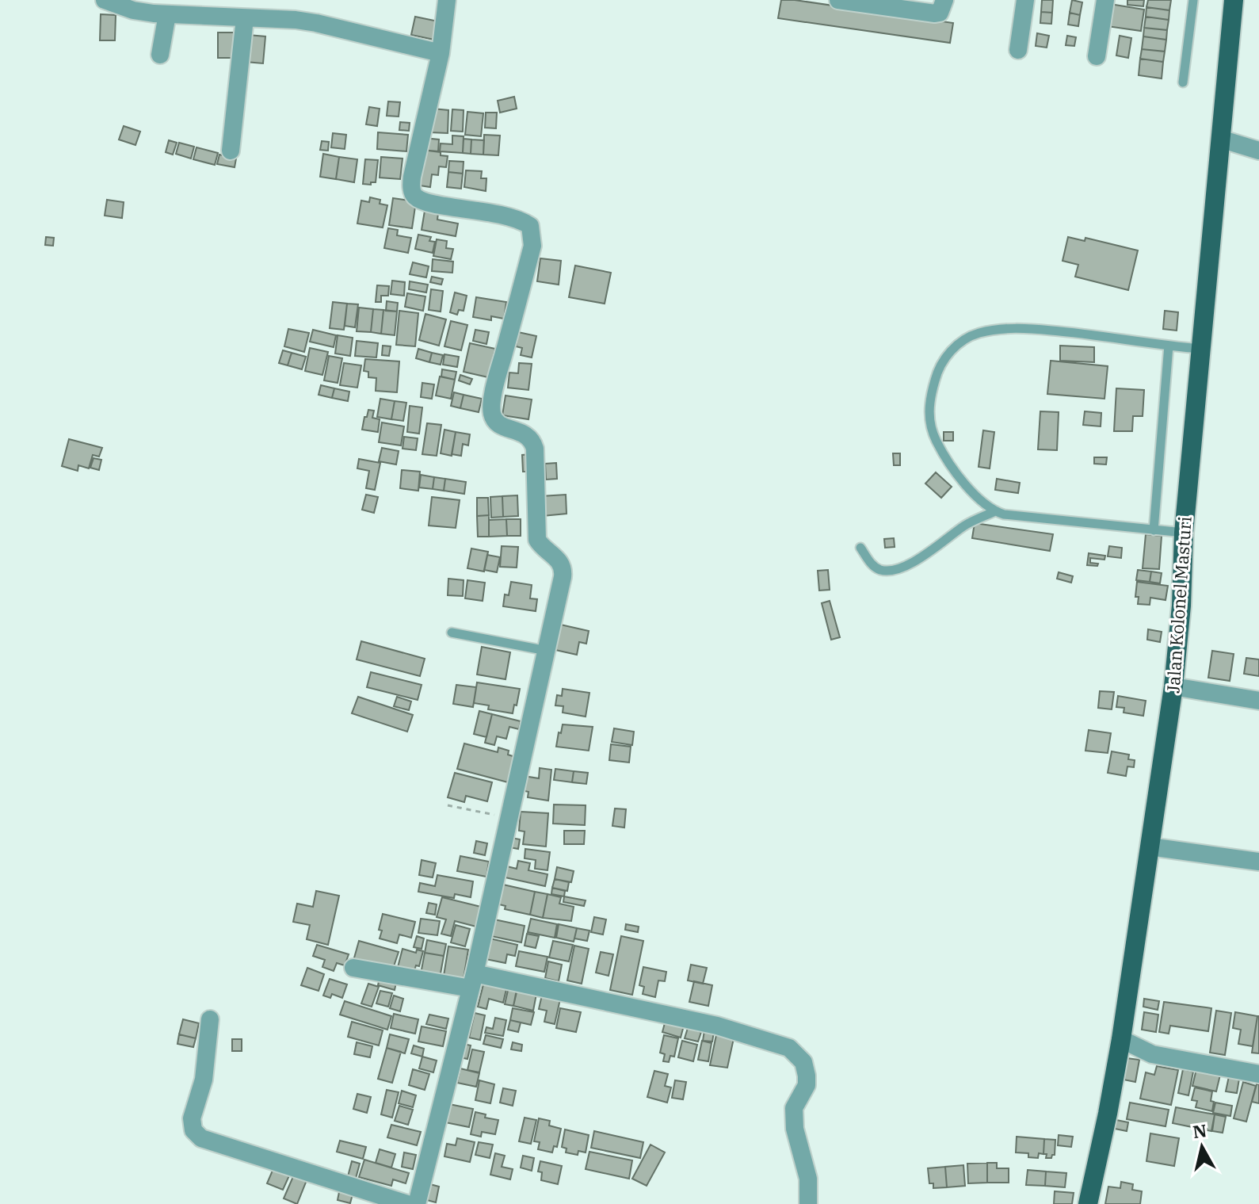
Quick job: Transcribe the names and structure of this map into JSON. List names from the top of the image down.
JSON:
{
  "streets": {
    "main road": ["Jalan Kolonel Masturi"]
  },
  "north": "top"
}
